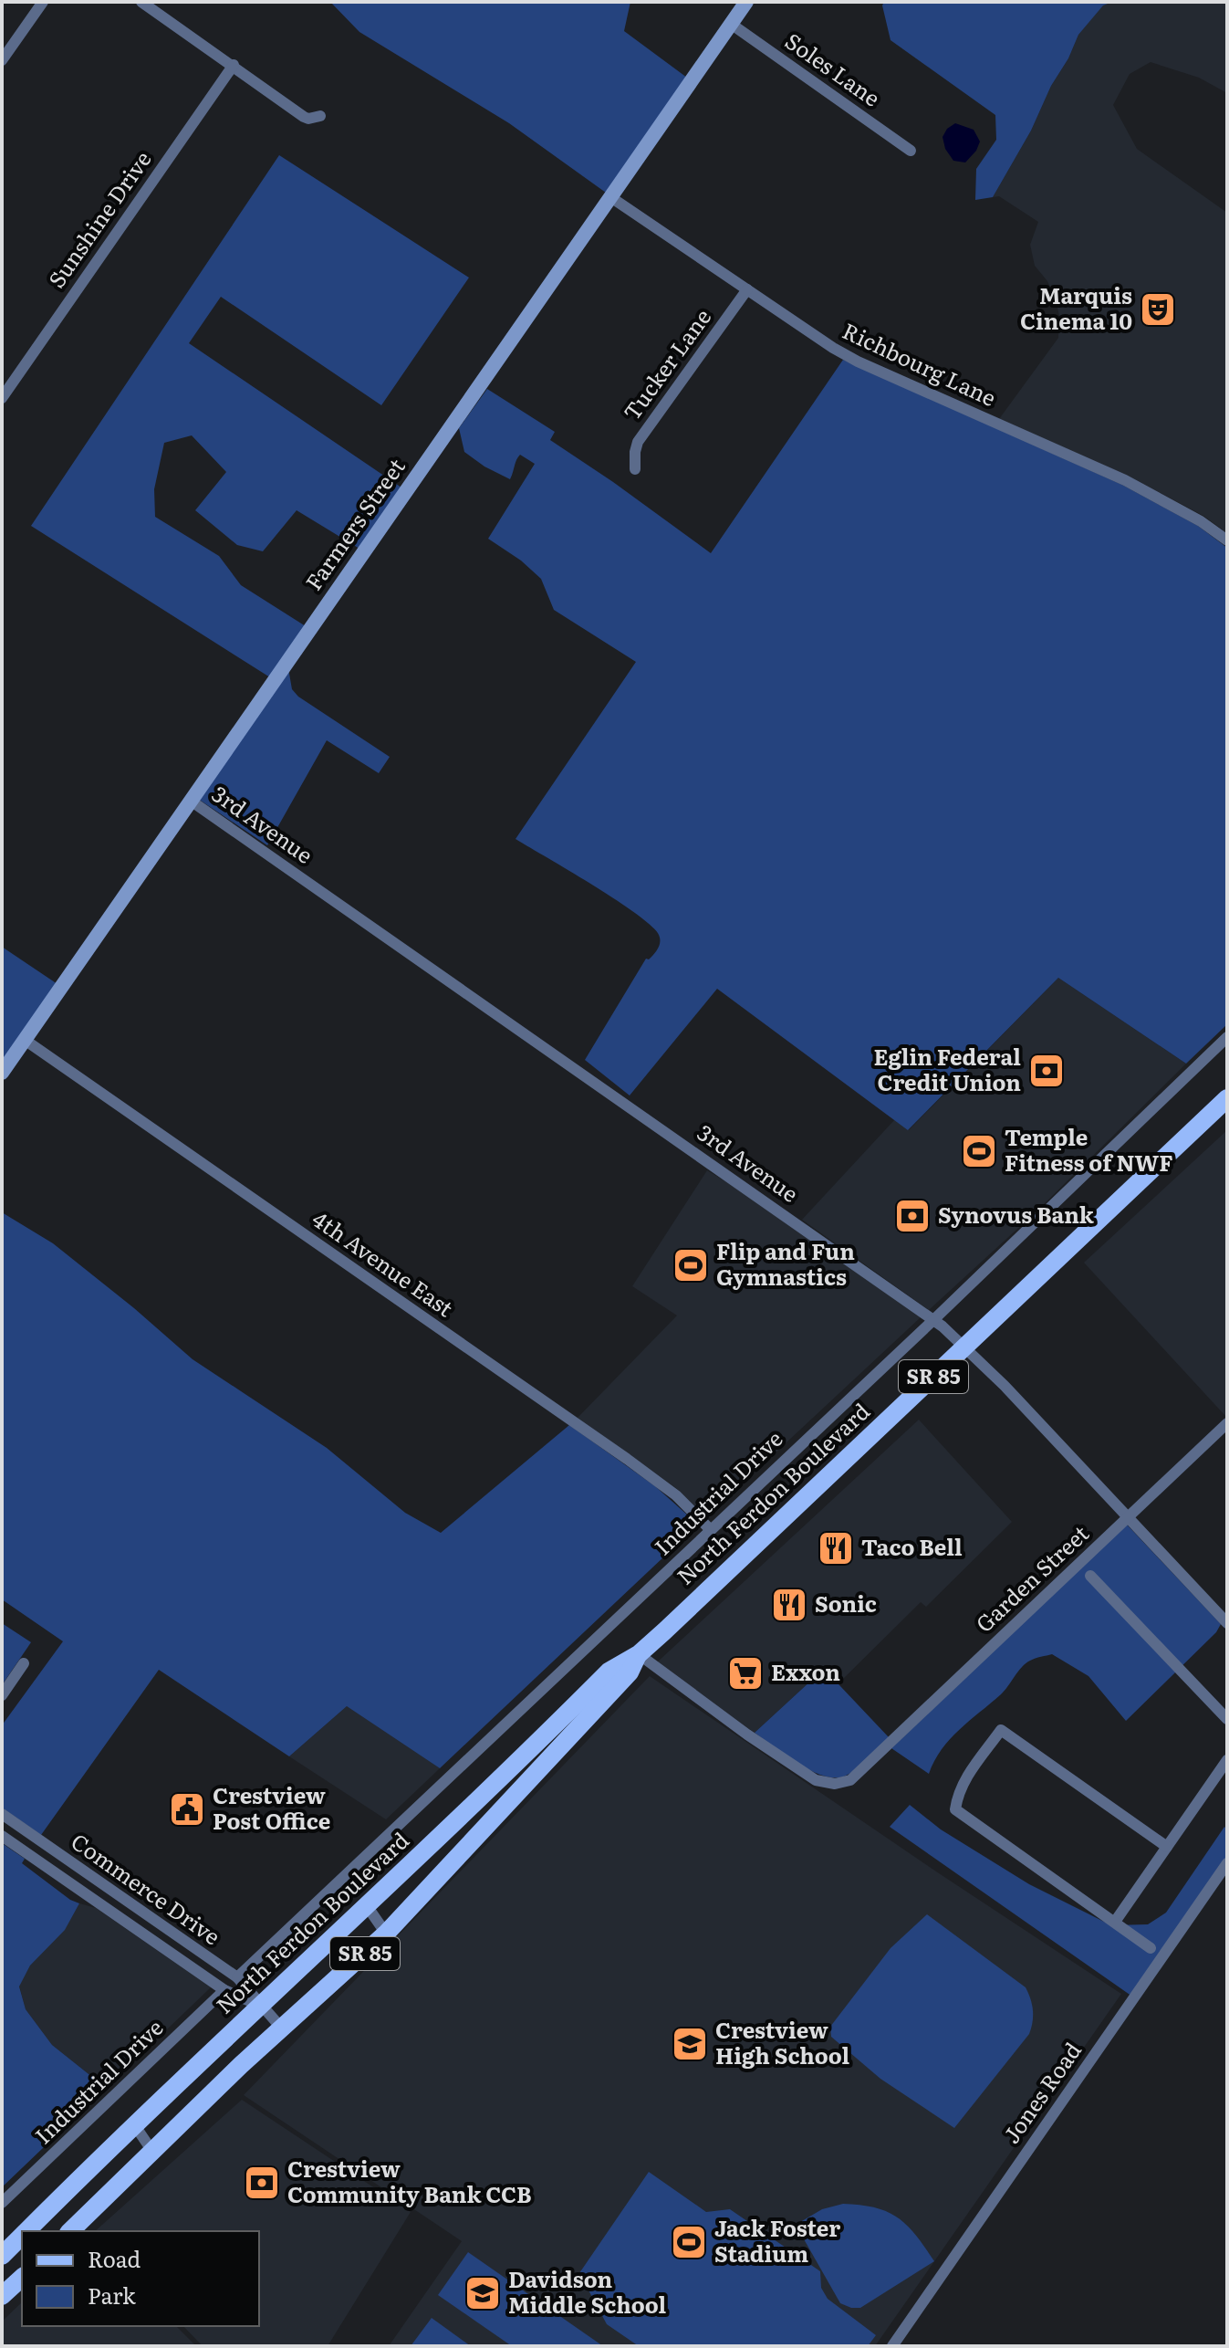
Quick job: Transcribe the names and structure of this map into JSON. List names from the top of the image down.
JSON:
{
  "streets": {
    "main road": ["SR 85", "North Ferdon Boulevard"],
    "street": [
      "Soles Lane",
      "Sunshine Drive",
      "Tucker Lane",
      "Richbourg Lane",
      "Farmers Street",
      "3rd Avenue",
      "4th Avenue East",
      "Industrial Drive",
      "Garden Street",
      "Commerce Drive",
      "Jones Road"
    ]
  },
  "crossings": [
    ["Soles Lane", "Farmers Street"],
    ["Tucker Lane", "Richbourg Lane"],
    ["Richbourg Lane", "Farmers Street"],
    ["Farmers Street", "3rd Avenue"],
    ["Farmers Street", "4th Avenue East"],
    ["3rd Avenue", "Industrial Drive"],
    ["3rd Avenue", "North Ferdon Boulevard"],
    ["3rd Avenue", "Garden Street"],
    ["4th Avenue East", "Industrial Drive"],
    ["Industrial Drive", "Commerce Drive"],
    ["North Ferdon Boulevard", "Garden Street"],
    ["North Ferdon Boulevard", "Commerce Drive"]
  ],
  "places": {
    "theatre": ["Marquis Cinema 10"],
    "bank": ["Eglin Federal Credit Union", "Synovus Bank", "Crestview Community Bank CCB"],
    "sports": ["Temple Fitness of NWF", "Flip and Fun Gymnastics", "Jack Foster Stadium"],
    "restaurant": ["Taco Bell", "Sonic"],
    "supermarket": ["Exxon"],
    "public building": ["Crestview Post Office"],
    "school or university": ["Crestview High School", "Davidson Middle School"]
  },
  "legend": ["Road", "Park"]
}
